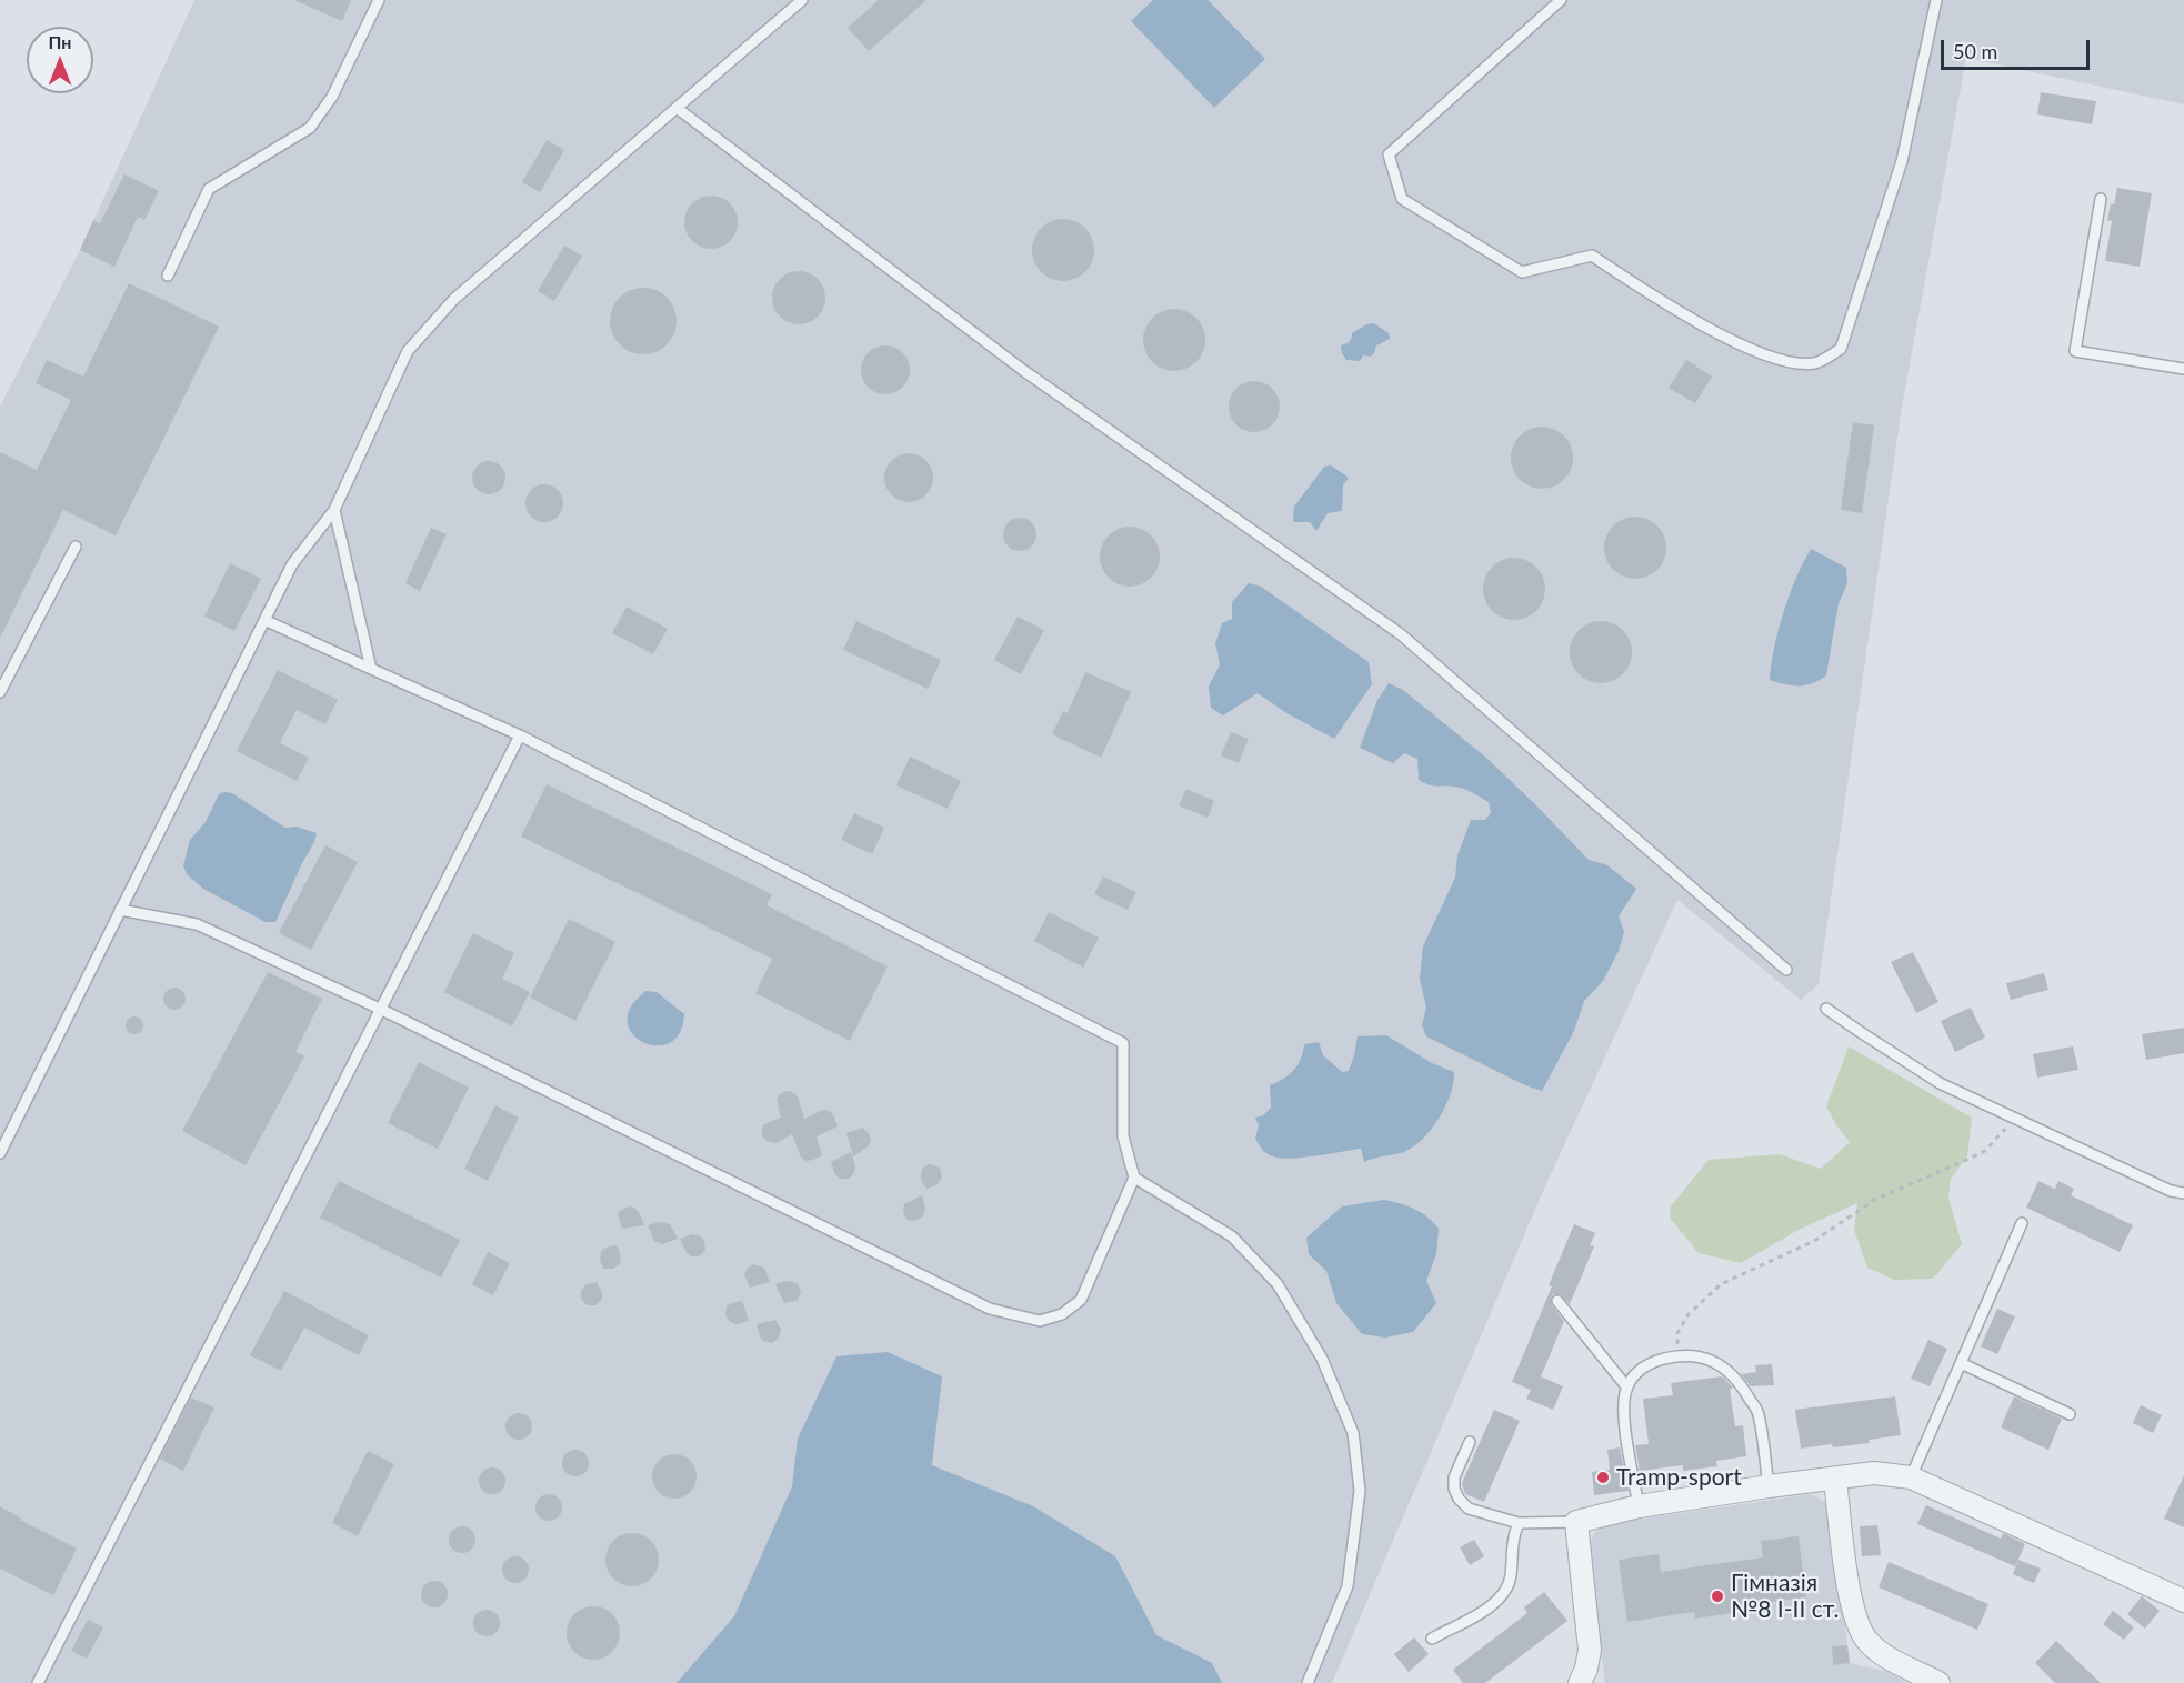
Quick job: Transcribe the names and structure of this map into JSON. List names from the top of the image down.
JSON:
{
  "places": ["Tramp-sport", "Гімназія №8 I-II ст."],
  "scale_bar": "50 m",
  "north": "top"
}
